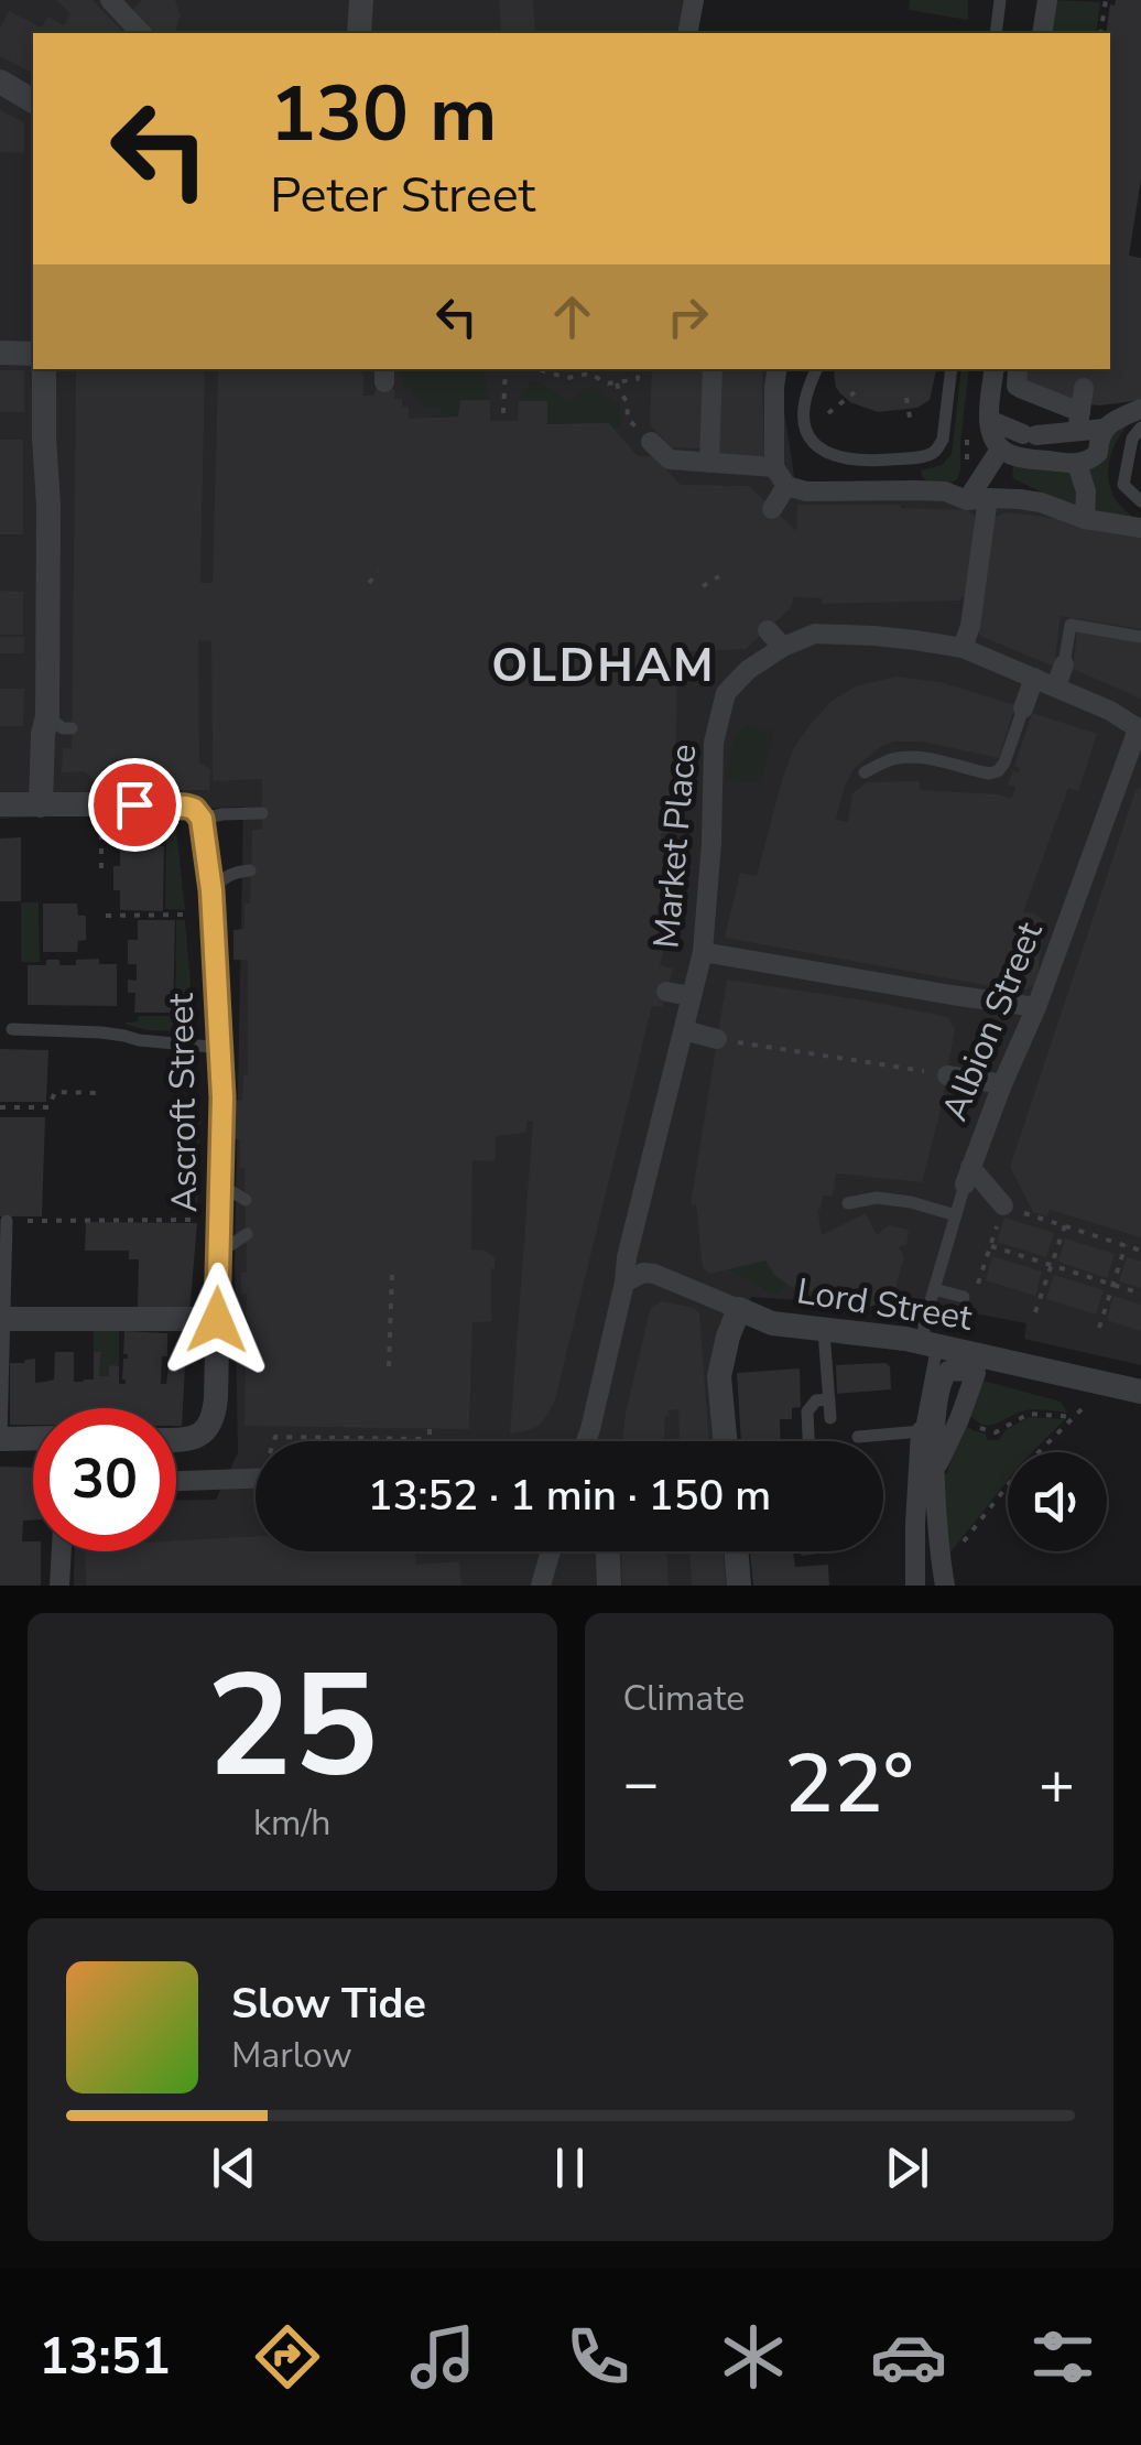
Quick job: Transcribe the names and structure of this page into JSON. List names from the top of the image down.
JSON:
{
  "streets": {
    "street": [
      "Market Place",
      "Albion Street",
      "Ascroft Street",
      "Lord Street"
    ]
  },
  "crossings": [
    ["Market Place", "Albion Street"],
    ["Market Place", "Lord Street"],
    ["Albion Street", "Lord Street"]
  ],
  "districts": ["OLDHAM"],
  "page": {
    "turn": ["130 m", "Peter Street"],
    "limit": "30",
    "trip": "13:52 · 1 min · 150 m",
    "tile": [
      ["25", "km/h"],
      "Climate"
    ],
    "heat": ["−", "22°", "+"],
    "song": ["Slow Tide", "Marlow"],
    "tabs": "13:51"
  }
}
